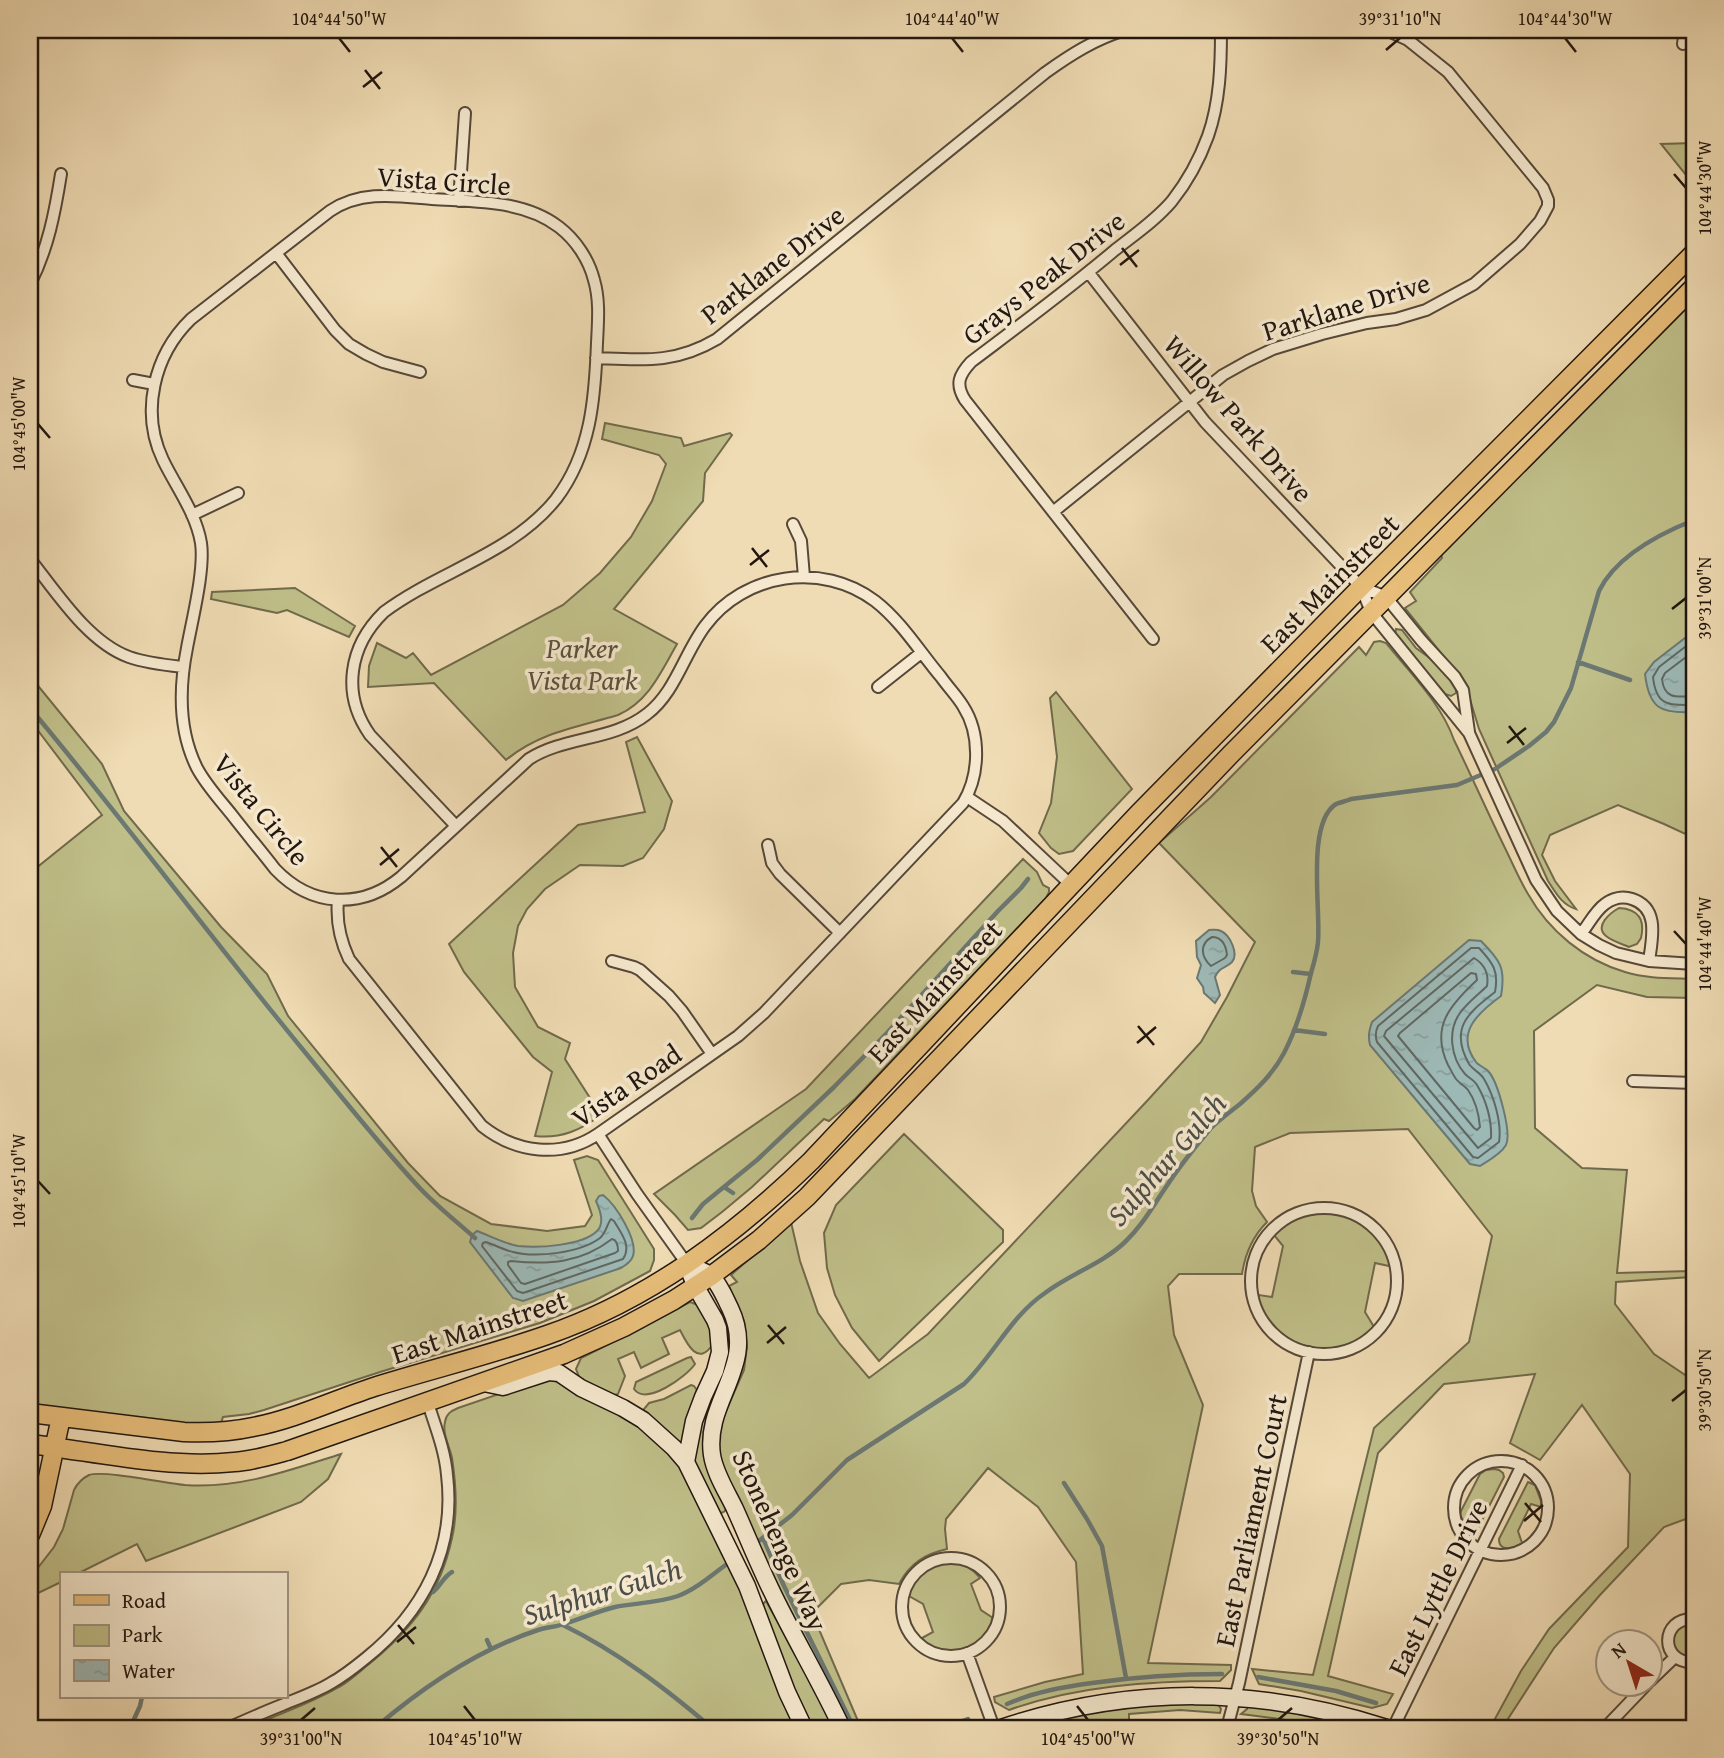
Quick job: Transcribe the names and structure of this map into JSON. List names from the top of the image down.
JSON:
{
  "streets": {
    "main road": ["East Mainstreet"],
    "street": [
      "Vista Circle",
      "Parklane Drive",
      "Grays Peak Drive",
      "Willow Park Drive",
      "Vista Road",
      "East Parliament Court",
      "Stonehenge Way",
      "East Lyttle Drive"
    ]
  },
  "crossings": [
    ["Vista Circle", "Parklane Drive"],
    ["Vista Circle", "Vista Road"],
    ["Parklane Drive", "Grays Peak Drive"],
    ["Parklane Drive", "Willow Park Drive"],
    ["Grays Peak Drive", "Willow Park Drive"],
    ["Willow Park Drive", "East Mainstreet"],
    ["East Mainstreet", "Stonehenge Way"],
    ["Vista Road", "Stonehenge Way"]
  ],
  "water": ["Sulphur Gulch"],
  "parks": ["Parker Vista Park"],
  "legend": ["Road", "Park", "Water"],
  "north": "top left",
  "coordinates": [
    "104°44'50\"W",
    "104°44'40\"W",
    "39°31'10\"N",
    "104°44'30\"W",
    "104°45'00\"W",
    "39°31'00\"N",
    "104°45'10\"W",
    "39°30'50\"N"
  ]
}
